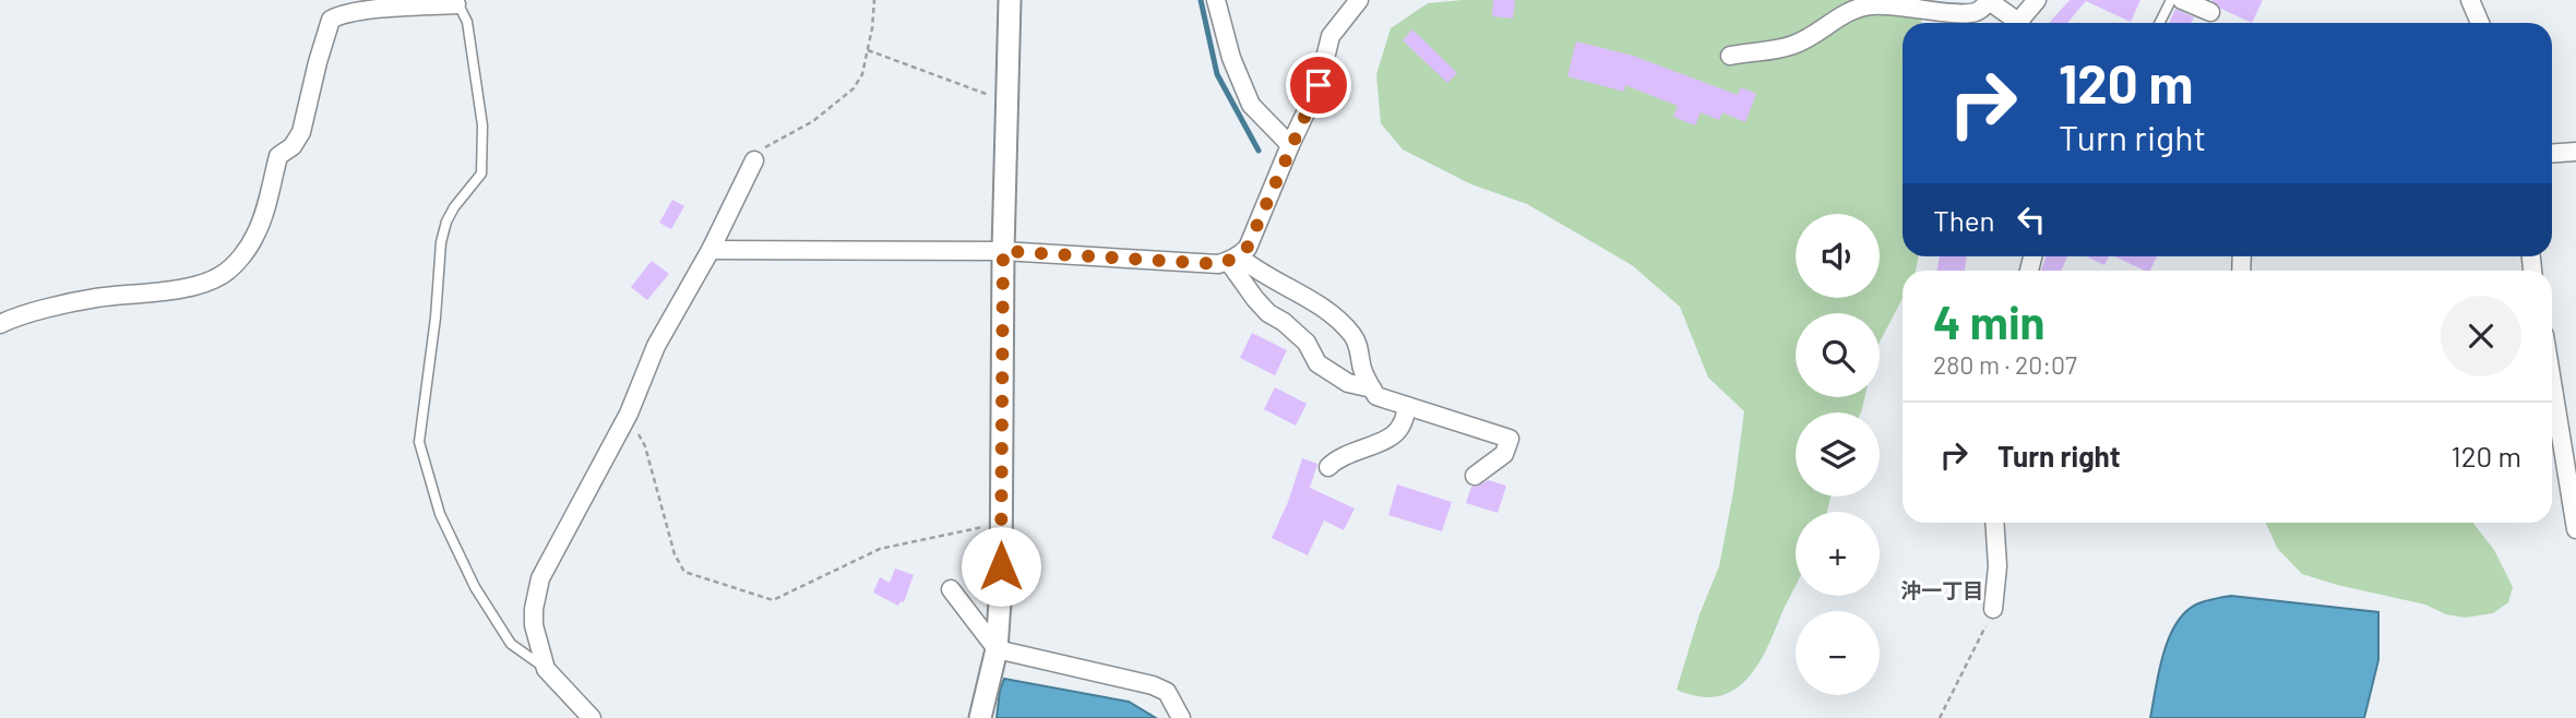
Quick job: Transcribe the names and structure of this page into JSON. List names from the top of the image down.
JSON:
{
  "districts": ["沖一丁目"],
  "page": {
    "turn": ["120 m", "Turn right"],
    "then": "Then",
    "map_buttons": ["+", "−"],
    "heading": ["4 min", "280 m · 20:07"],
    "list": [
      {
        "name": "Turn right",
        "value": "120 m"
      }
    ]
  }
}
